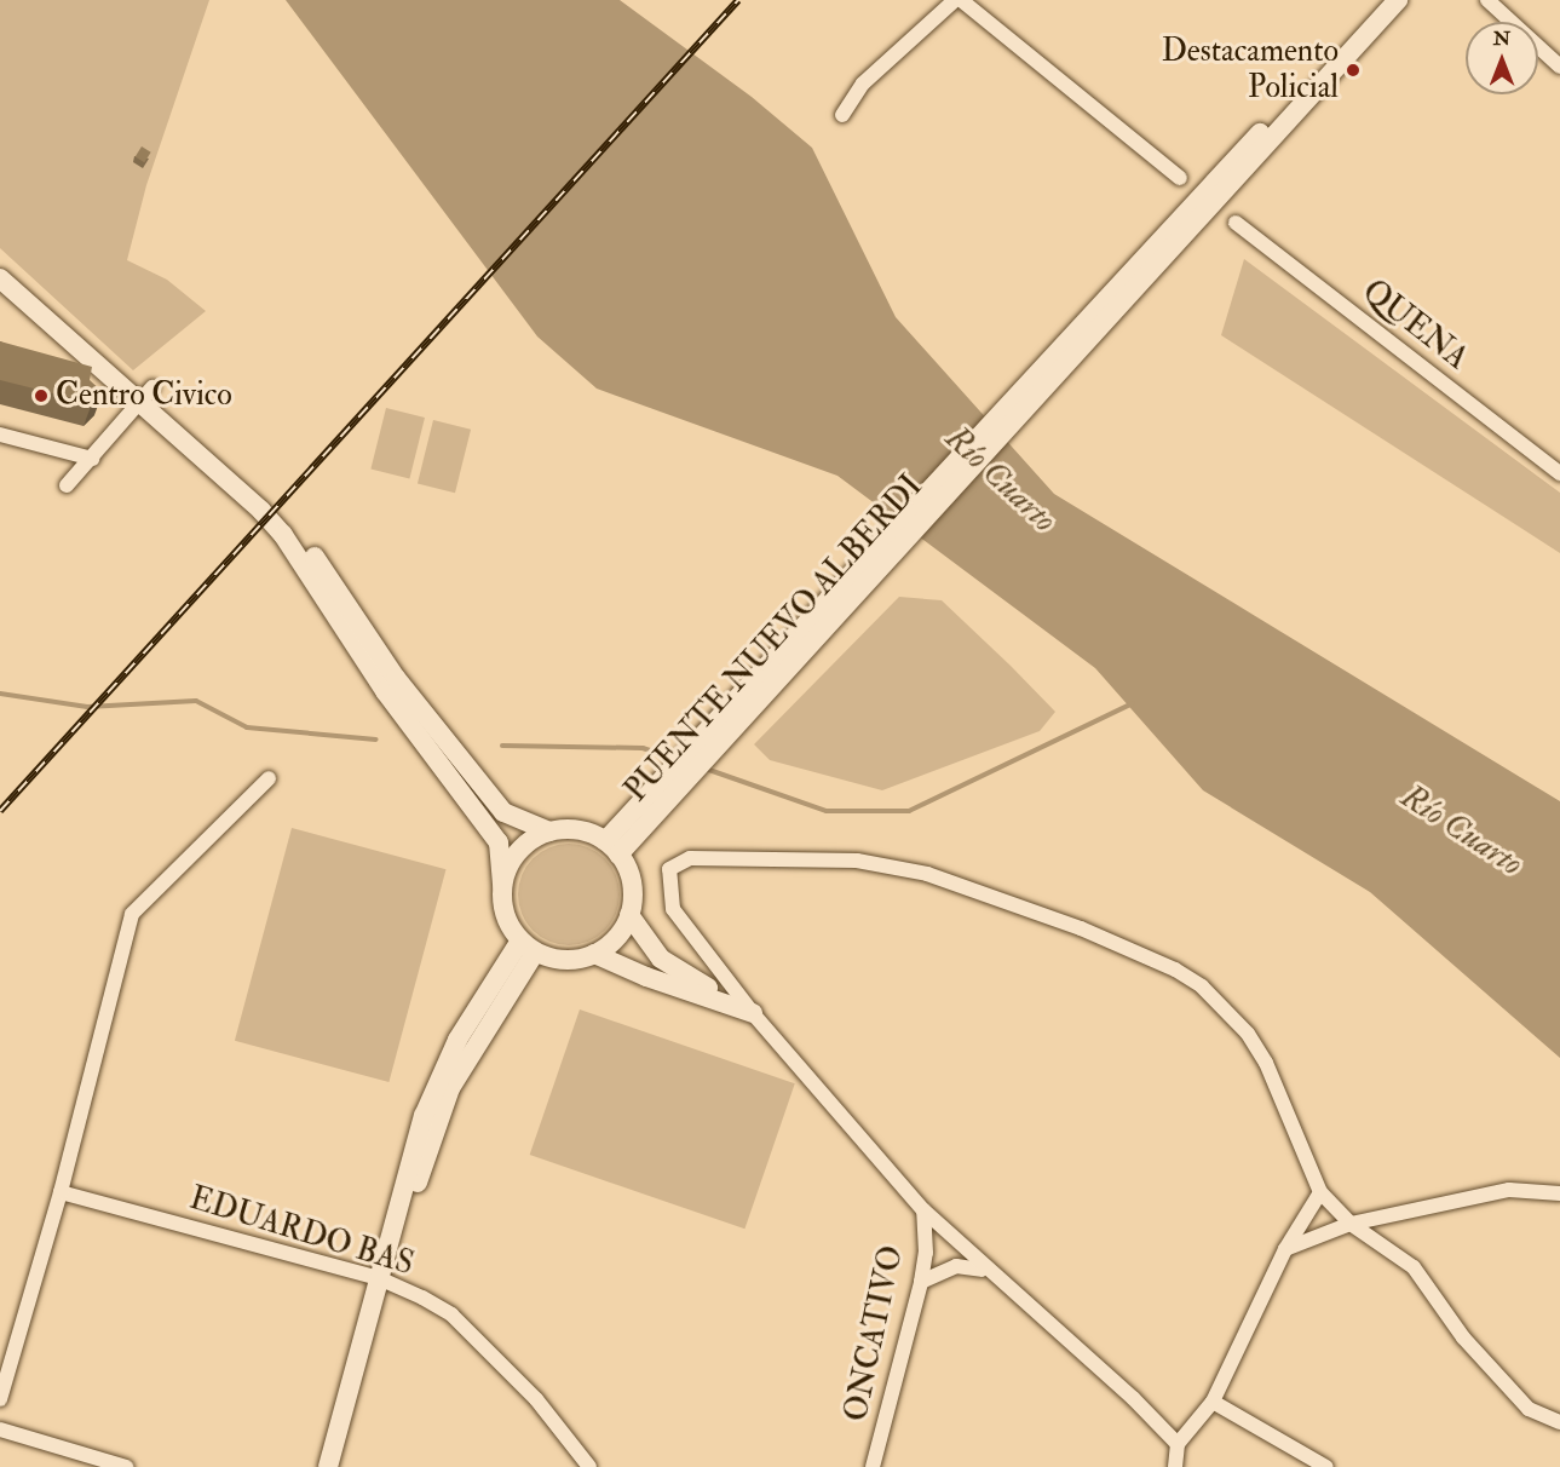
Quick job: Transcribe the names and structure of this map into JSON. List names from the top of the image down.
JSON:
{
  "streets": {
    "main road": ["PUENTE NUEVO ALBERDI"],
    "street": ["QUENA", "EDUARDO BAS", "ONCATIVO"]
  },
  "water": ["Río Cuarto"],
  "places": ["Destacamento Policial", "Centro Civico"],
  "north": "top"
}
